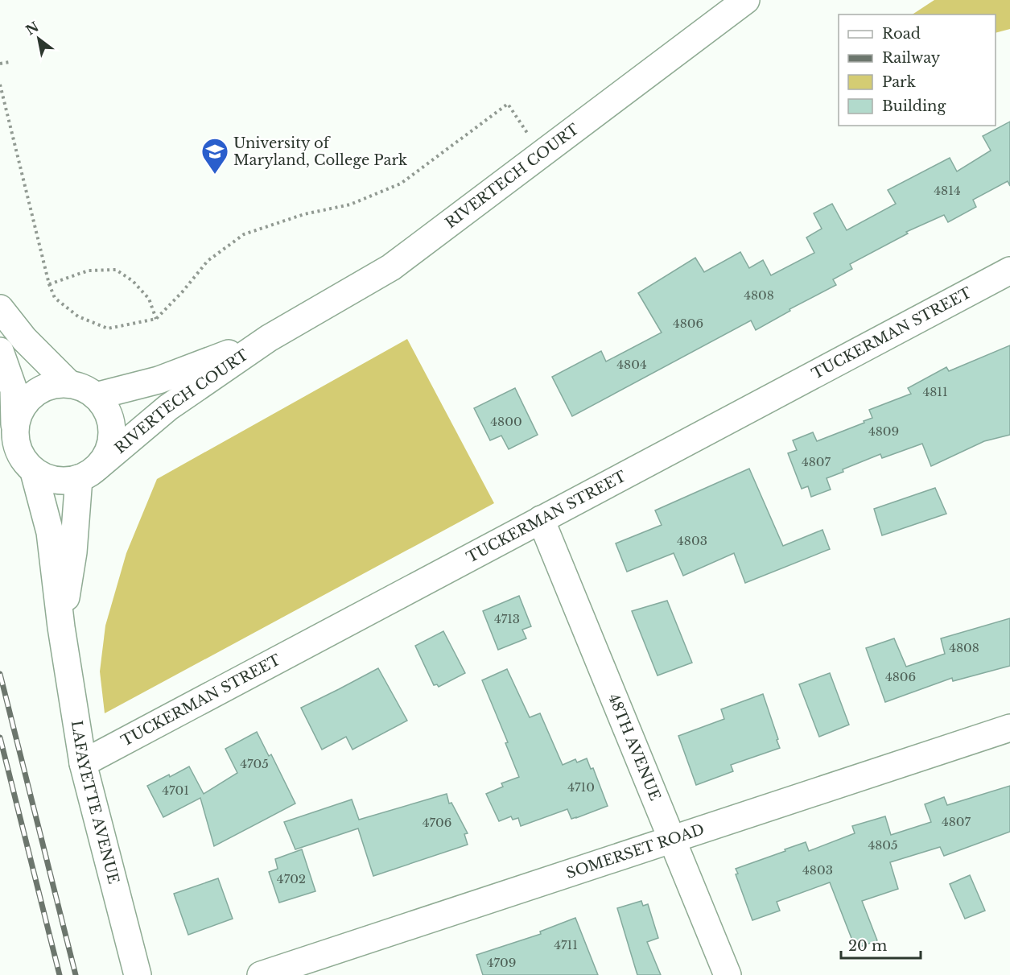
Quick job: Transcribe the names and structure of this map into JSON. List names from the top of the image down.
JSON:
{
  "streets": {
    "street": [
      "RIVERTECH COURT",
      "TUCKERMAN STREET",
      "48TH AVENUE",
      "LAFAYETTE AVENUE",
      "SOMERSET ROAD"
    ]
  },
  "crossings": [
    ["RIVERTECH COURT", "LAFAYETTE AVENUE"],
    ["TUCKERMAN STREET", "48TH AVENUE"],
    ["TUCKERMAN STREET", "LAFAYETTE AVENUE"],
    ["48TH AVENUE", "SOMERSET ROAD"]
  ],
  "places": {
    "school or university": ["University of Maryland, College Park"]
  },
  "house_numbers": [
    "4814",
    "4808",
    "4806",
    "4804",
    "4811",
    "4800",
    "4809",
    "4807",
    "4803",
    "4713",
    "4808",
    "4806",
    "4705",
    "4710",
    "4701",
    "4807",
    "4706",
    "4805",
    "4803",
    "4702",
    "4711",
    "4709"
  ],
  "legend": [
    "Road",
    "Railway",
    "Park",
    "Building"
  ],
  "scale_bar": "20 m",
  "north": "top left"
}
